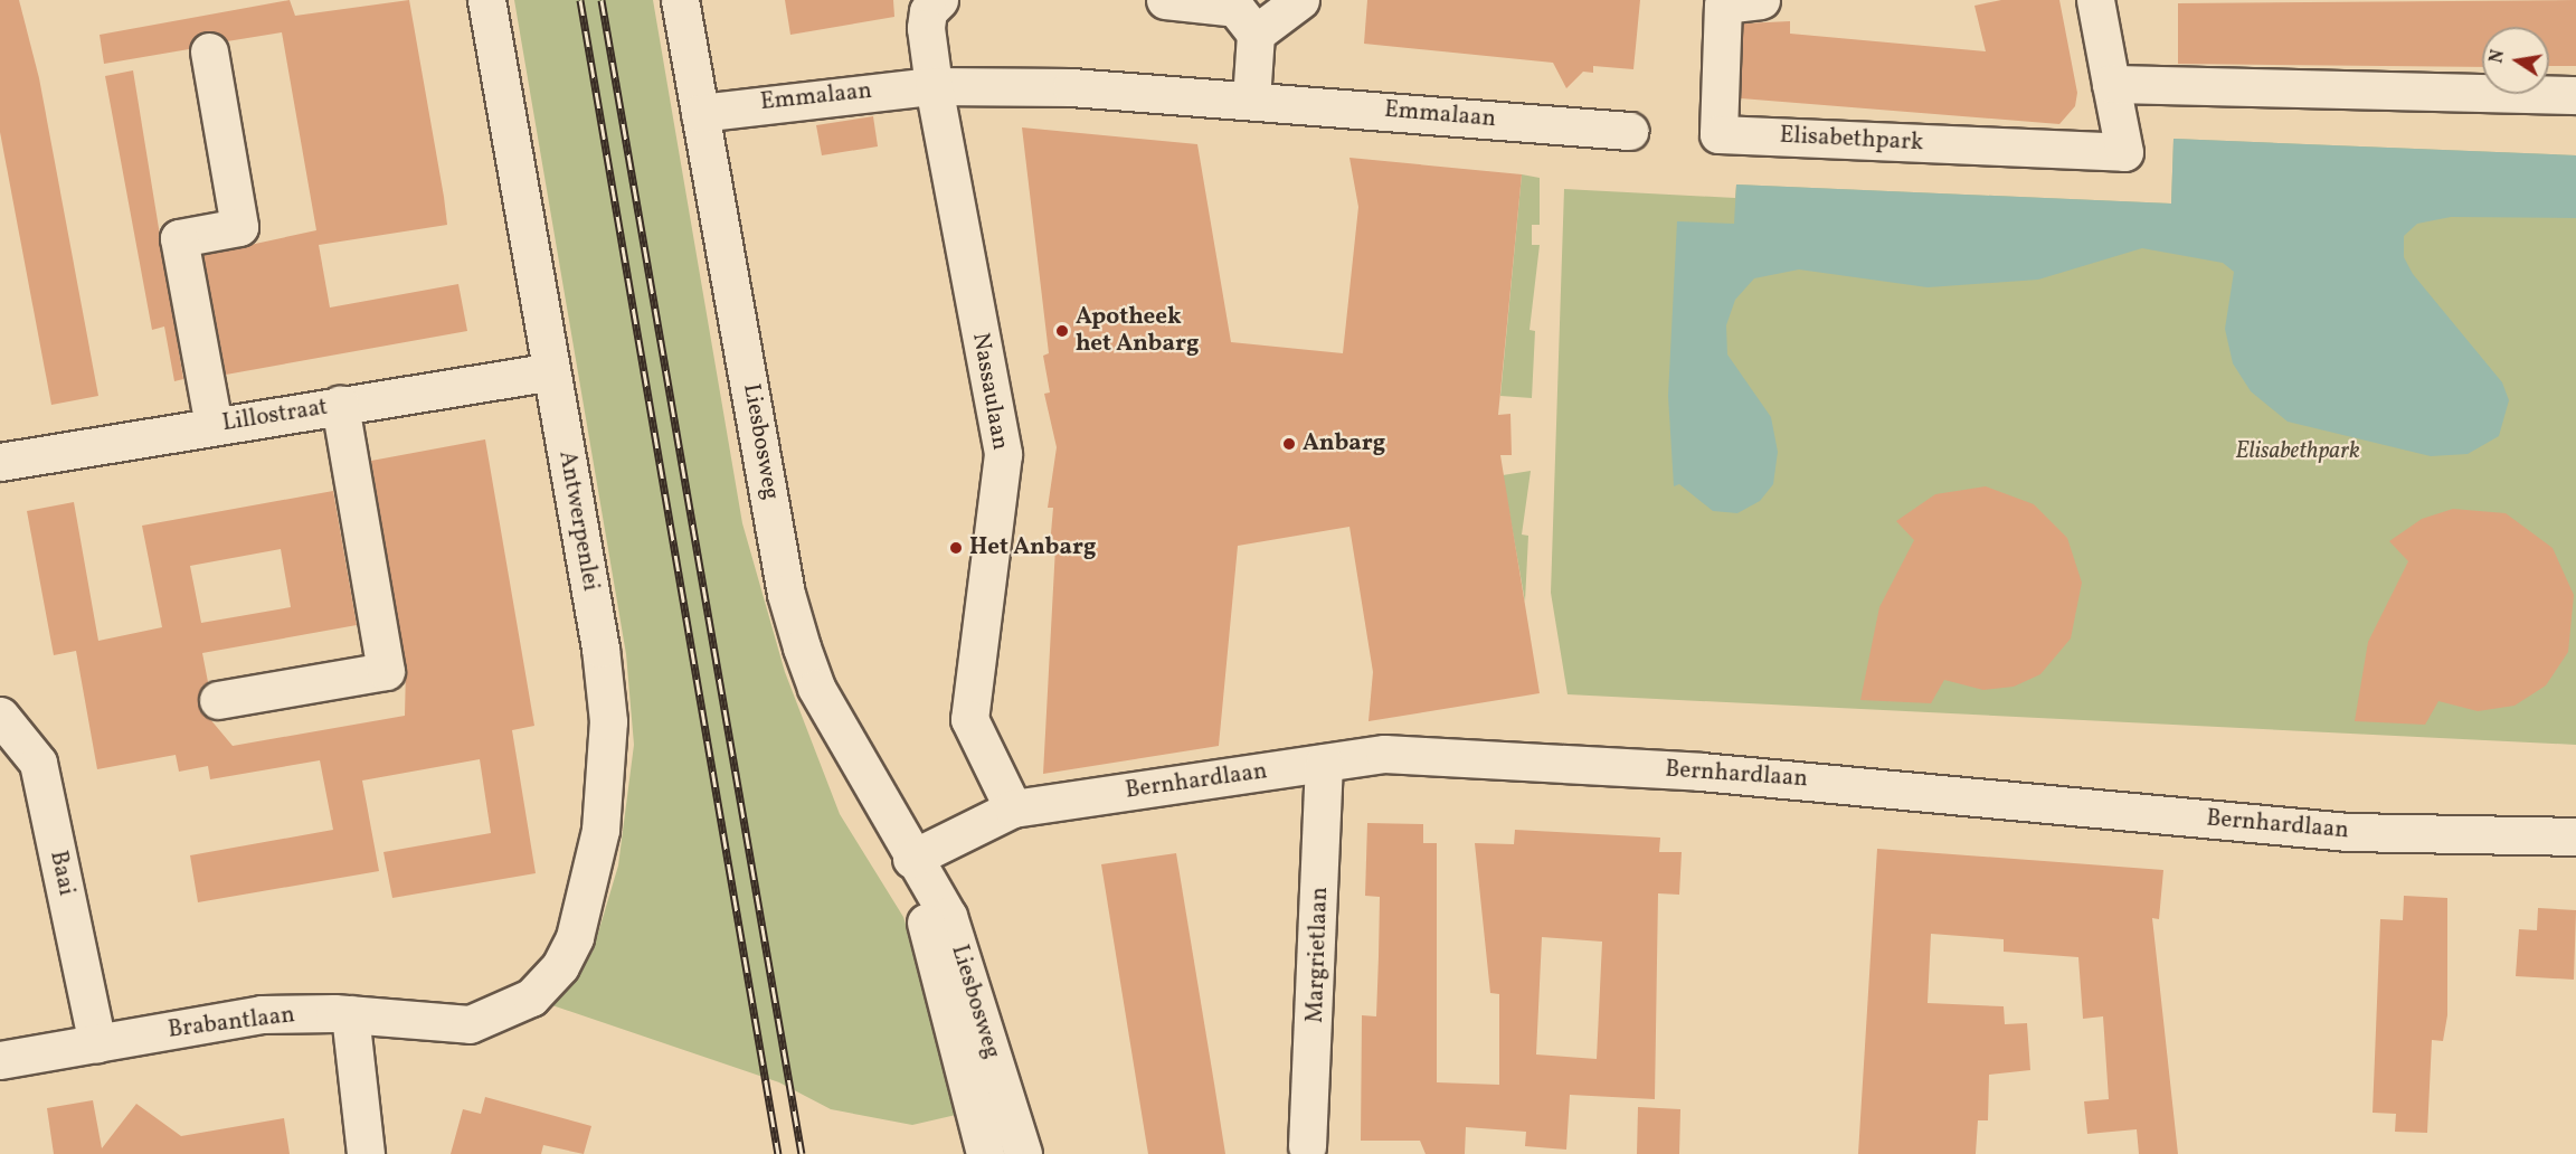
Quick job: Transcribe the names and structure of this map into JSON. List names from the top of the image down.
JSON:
{
  "streets": {
    "street": [
      "Emmalaan",
      "Elisabethpark",
      "Nassaulaan",
      "Lillostraat",
      "Liesbosweg",
      "Antwerpenlei",
      "Bernhardlaan",
      "Baai",
      "Margrietlaan",
      "Brabantlaan"
    ]
  },
  "crossings": [
    ["Emmalaan", "Nassaulaan"],
    ["Emmalaan", "Liesbosweg"],
    ["Nassaulaan", "Bernhardlaan"],
    ["Lillostraat", "Antwerpenlei"],
    ["Liesbosweg", "Bernhardlaan"],
    ["Antwerpenlei", "Brabantlaan"],
    ["Bernhardlaan", "Margrietlaan"],
    ["Baai", "Brabantlaan"]
  ],
  "parks": ["Elisabethpark"],
  "places": ["Apotheek het Anbarg", "Anbarg", "Het Anbarg"],
  "north": "left"
}
